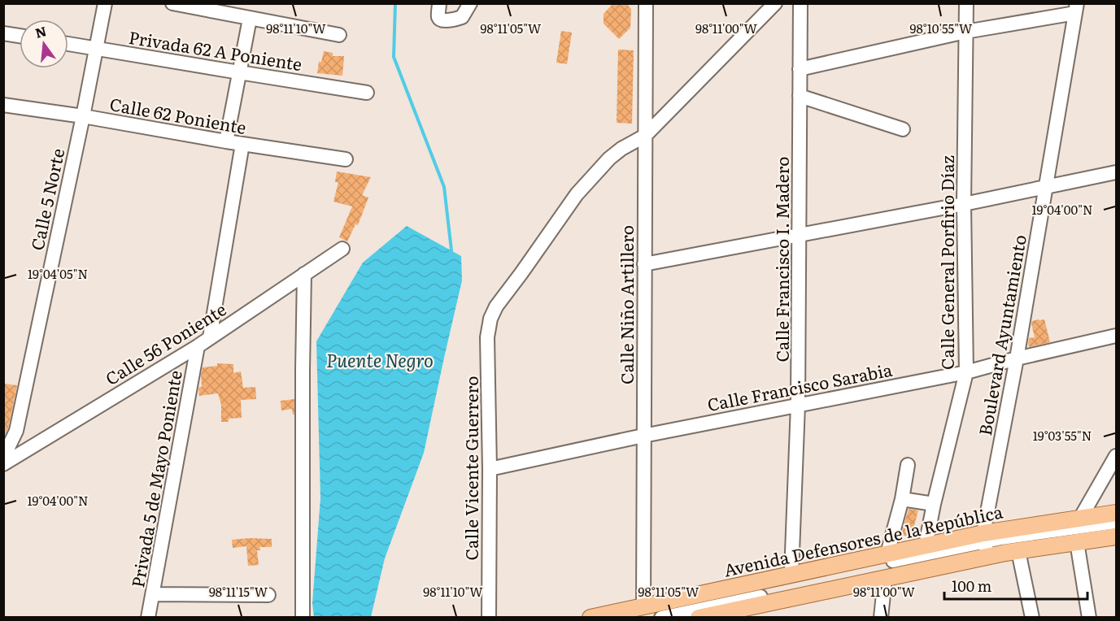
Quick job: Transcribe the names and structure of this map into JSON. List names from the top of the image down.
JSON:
{
  "streets": {
    "main road": ["Avenida Defensores de la República"],
    "street": [
      "Privada 62 A Poniente",
      "Calle 62 Poniente",
      "Calle 5 Norte",
      "Calle Francisco I. Madero",
      "Calle General Porfirio Díaz",
      "Calle Niño Artillero",
      "Boulevard Ayuntamiento",
      "Calle 56 Poniente",
      "Calle Francisco Sarabia",
      "Calle Vicente Guerrero",
      "Privada 5 de Mayo Poniente"
    ]
  },
  "crossings": [
    ["Privada 62 A Poniente", "Calle 5 Norte"],
    ["Calle 62 Poniente", "Calle 5 Norte"],
    ["Calle Francisco I. Madero", "Calle Francisco Sarabia"],
    ["Calle Francisco I. Madero", "Avenida Defensores de la República"],
    ["Calle General Porfirio Díaz", "Calle Francisco Sarabia"],
    ["Calle General Porfirio Díaz", "Avenida Defensores de la República"],
    ["Calle Niño Artillero", "Calle Francisco Sarabia"],
    ["Calle Niño Artillero", "Calle Vicente Guerrero"],
    ["Calle Niño Artillero", "Avenida Defensores de la República"],
    ["Boulevard Ayuntamiento", "Calle Francisco Sarabia"],
    ["Boulevard Ayuntamiento", "Avenida Defensores de la República"],
    ["Calle 56 Poniente", "Privada 5 de Mayo Poniente"],
    ["Calle Francisco Sarabia", "Calle Vicente Guerrero"]
  ],
  "water": ["Puente Negro"],
  "scale_bar": "100 m",
  "north": "top",
  "coordinates": [
    "98°11'10\"W",
    "98°11'05\"W",
    "98°11'00\"W",
    "98°10'55\"W",
    "19°04'00\"N",
    "19°04'05\"N",
    "19°03'55\"N",
    "98°11'15\"W"
  ]
}
